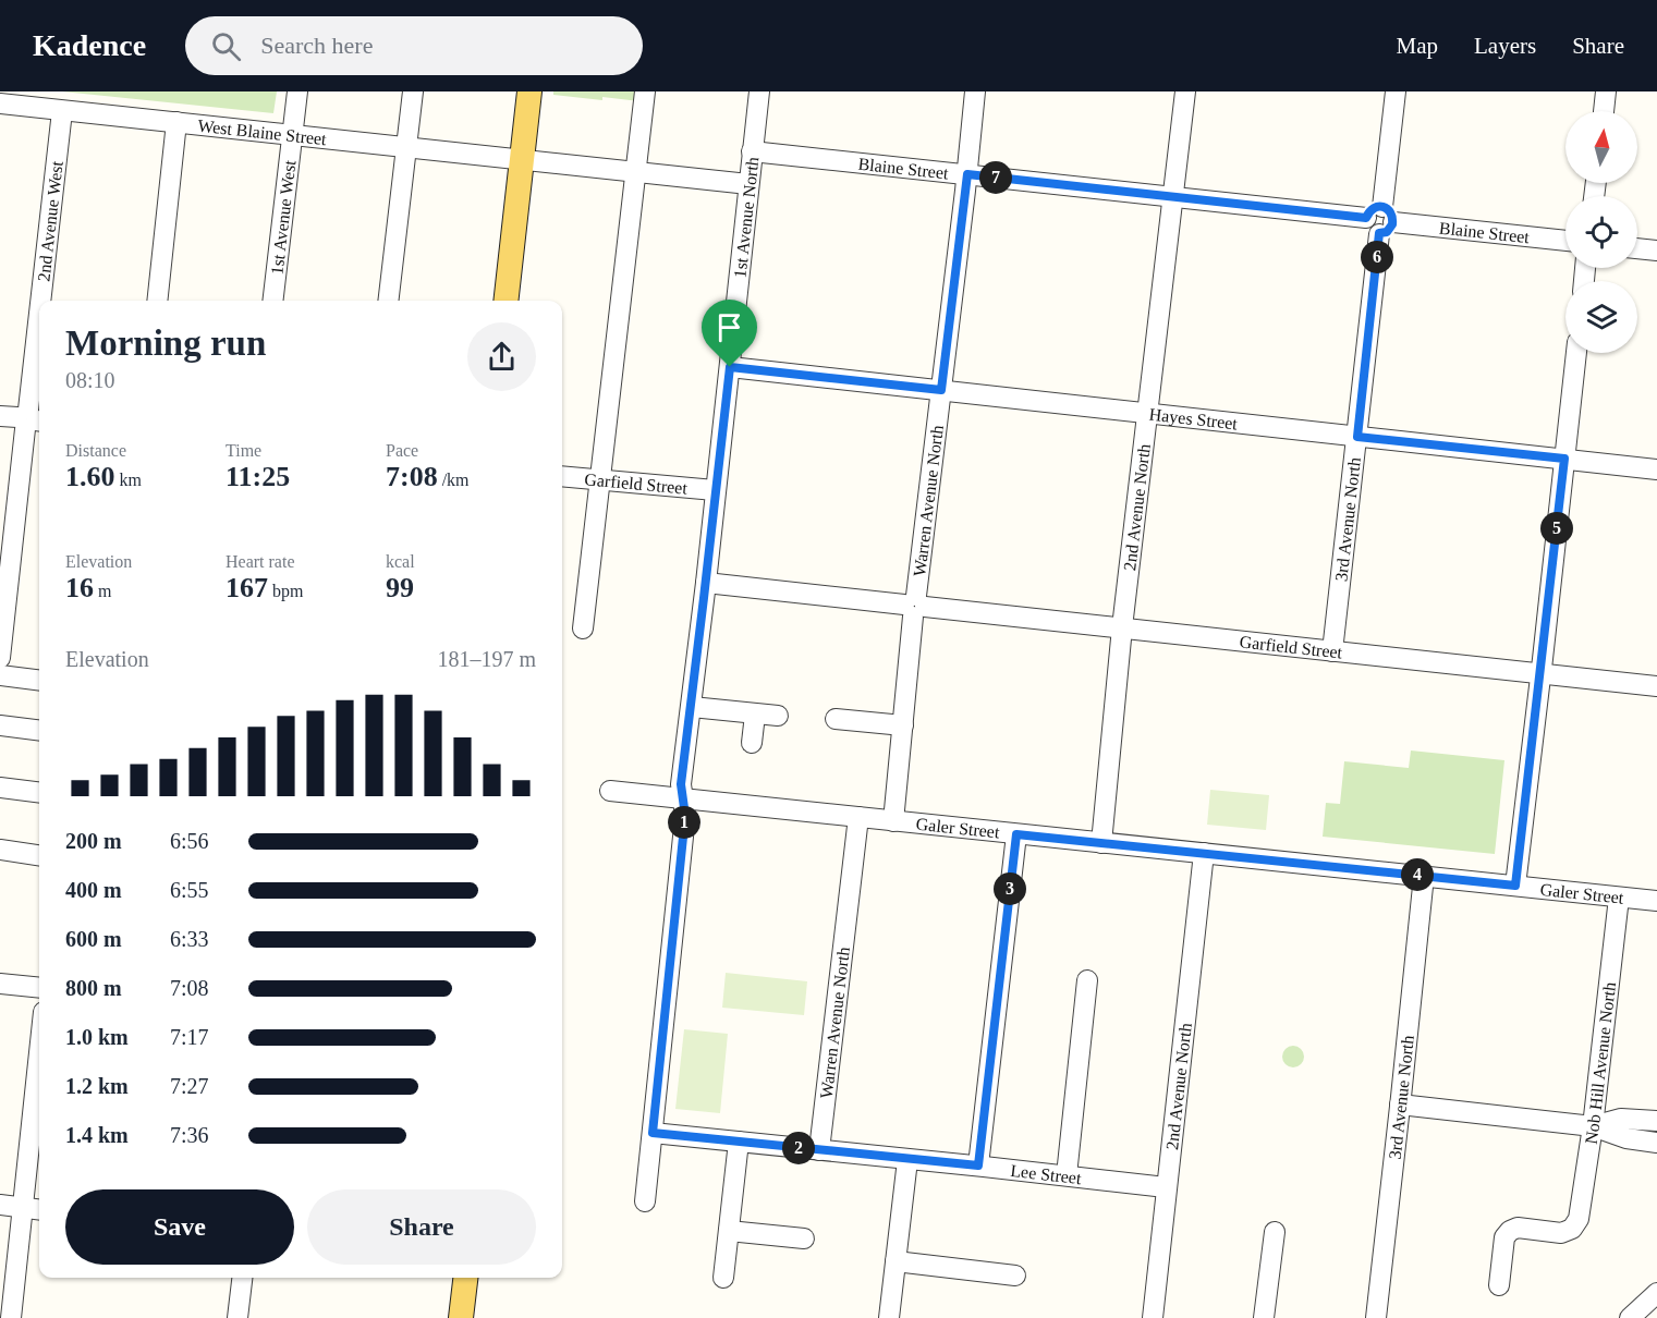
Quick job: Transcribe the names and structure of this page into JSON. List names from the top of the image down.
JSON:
{
  "streets": {
    "street": [
      "West Blaine Street",
      "Blaine Street",
      "1st Avenue West",
      "1st Avenue North",
      "2nd Avenue West",
      "Hayes Street",
      "Garfield Street",
      "Warren Avenue North",
      "2nd Avenue North",
      "3rd Avenue North",
      "Galer Street",
      "Nob Hill Avenue North",
      "Lee Street"
    ]
  },
  "crossings": [
    ["West Blaine Street", "1st Avenue West"],
    ["West Blaine Street", "2nd Avenue West"],
    ["Blaine Street", "1st Avenue North"],
    ["Blaine Street", "Warren Avenue North"],
    ["Blaine Street", "2nd Avenue North"],
    ["Blaine Street", "3rd Avenue North"],
    ["1st Avenue North", "Hayes Street"],
    ["1st Avenue North", "Garfield Street"],
    ["1st Avenue North", "Galer Street"],
    ["1st Avenue North", "Lee Street"],
    ["Hayes Street", "Warren Avenue North"],
    ["Hayes Street", "2nd Avenue North"],
    ["Hayes Street", "3rd Avenue North"],
    ["Garfield Street", "Warren Avenue North"],
    ["Garfield Street", "2nd Avenue North"],
    ["Garfield Street", "3rd Avenue North"],
    ["Warren Avenue North", "Galer Street"],
    ["Warren Avenue North", "Lee Street"],
    ["2nd Avenue North", "Galer Street"],
    ["2nd Avenue North", "Lee Street"],
    ["3rd Avenue North", "Galer Street"],
    ["Galer Street", "Nob Hill Avenue North"]
  ],
  "north": "top",
  "page": {
    "header": "Kadence",
    "search": "Search here",
    "nav": ["Map", "Layers", "Share"],
    "pins": [
      "7",
      "6",
      "5",
      "1",
      "4",
      "3",
      "2"
    ],
    "heading": ["Morning run", "08:10"],
    "stats": [
      ["Distance", "1.60 km"],
      ["Time", "11:25"],
      ["Pace", "7:08 /km"],
      ["Elevation", "16 m"],
      ["Heart rate", "167 bpm"],
      ["kcal", "99"]
    ],
    "chart": ["Elevation", "181–197 m"],
    "list": [
      {
        "name": "200 m",
        "note": "6:56"
      },
      {
        "name": "400 m",
        "note": "6:55"
      },
      {
        "name": "600 m",
        "note": "6:33"
      },
      {
        "name": "800 m",
        "note": "7:08"
      },
      {
        "name": "1.0 km",
        "note": "7:17"
      },
      {
        "name": "1.2 km",
        "note": "7:27"
      },
      {
        "name": "1.4 km",
        "note": "7:36"
      }
    ],
    "buttons": ["Save", "Share"]
  }
}
